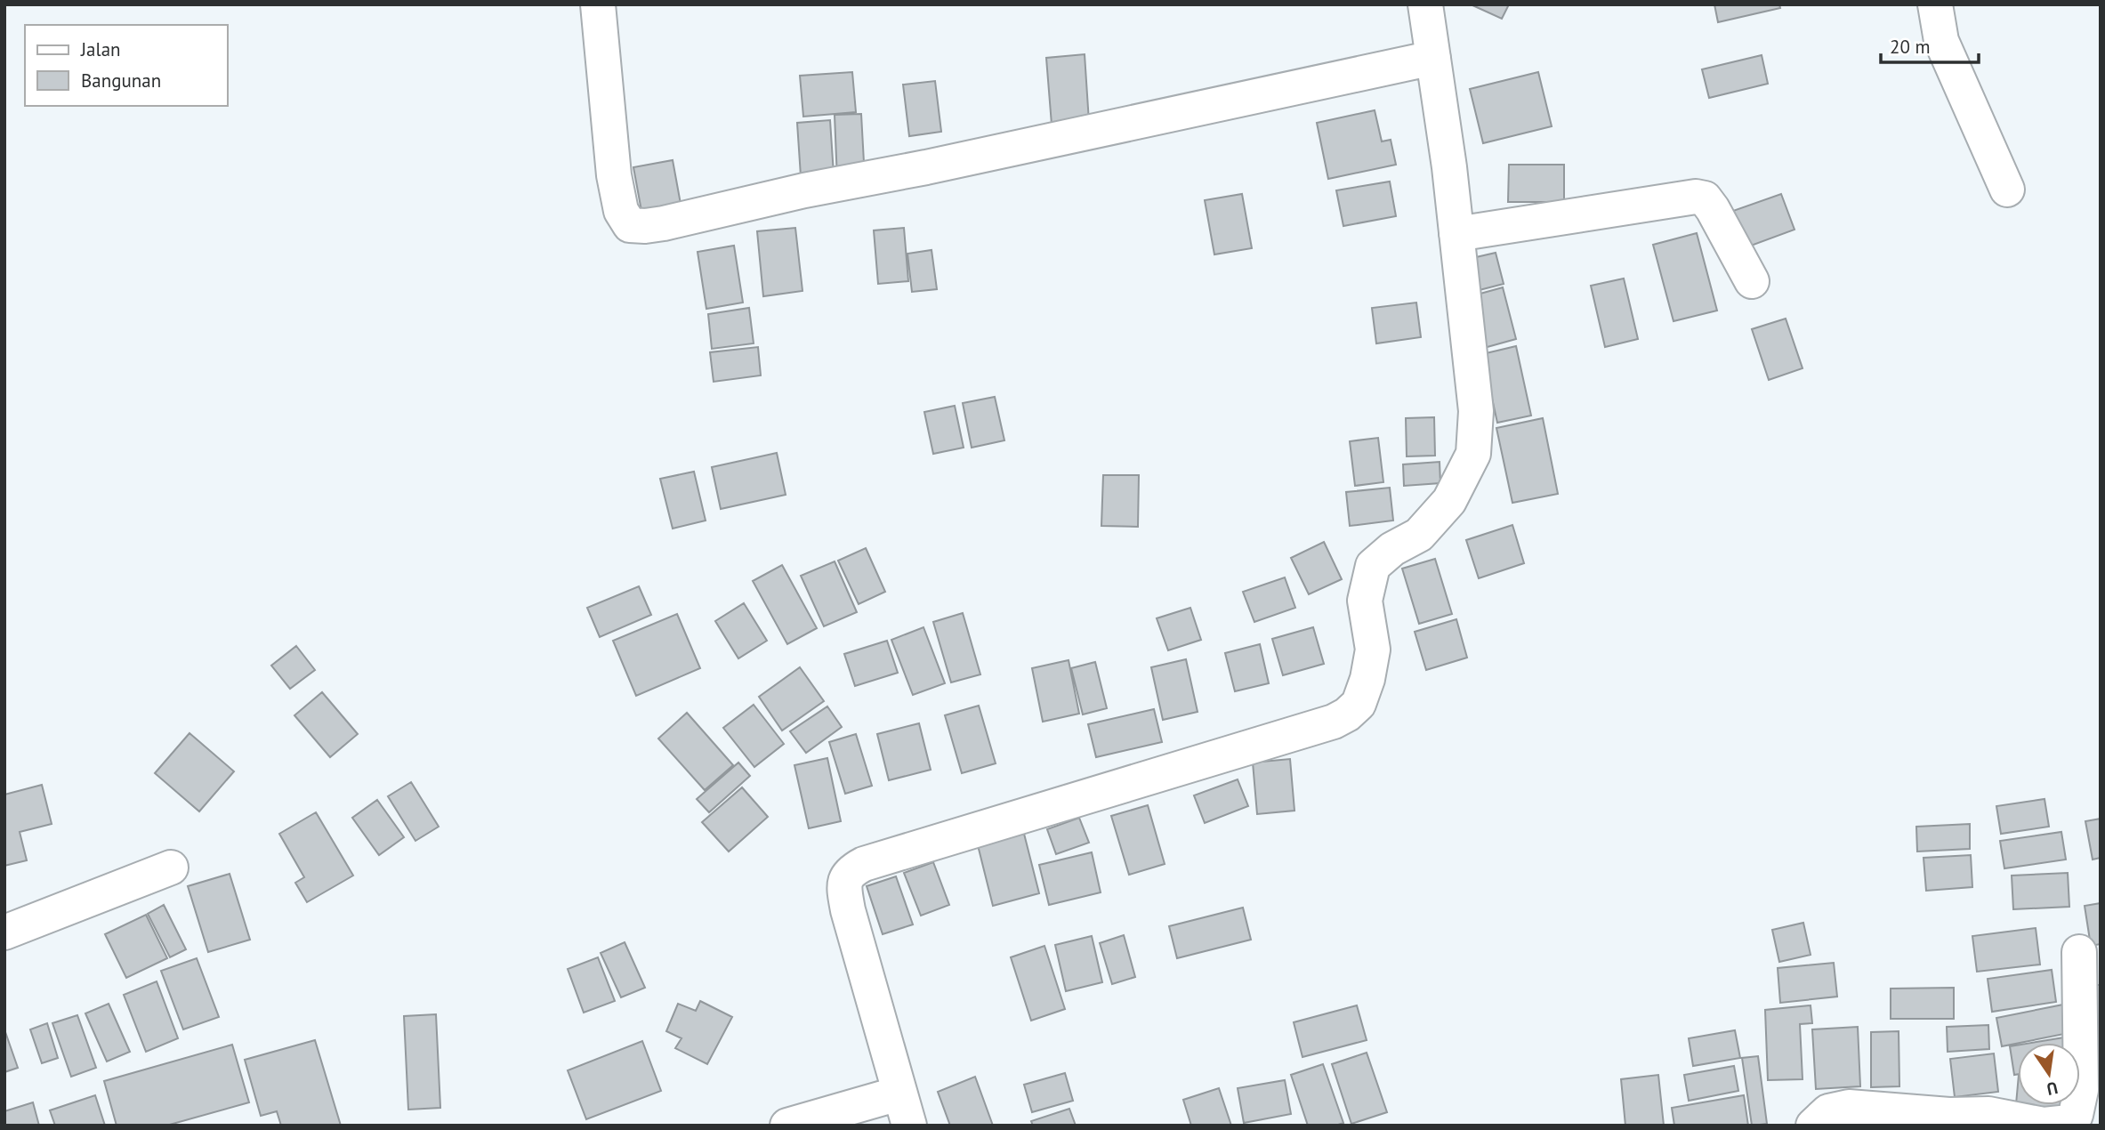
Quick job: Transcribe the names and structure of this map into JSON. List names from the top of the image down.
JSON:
{
  "legend": ["Jalan", "Bangunan"],
  "scale_bar": "20 m",
  "north": "bottom"
}
